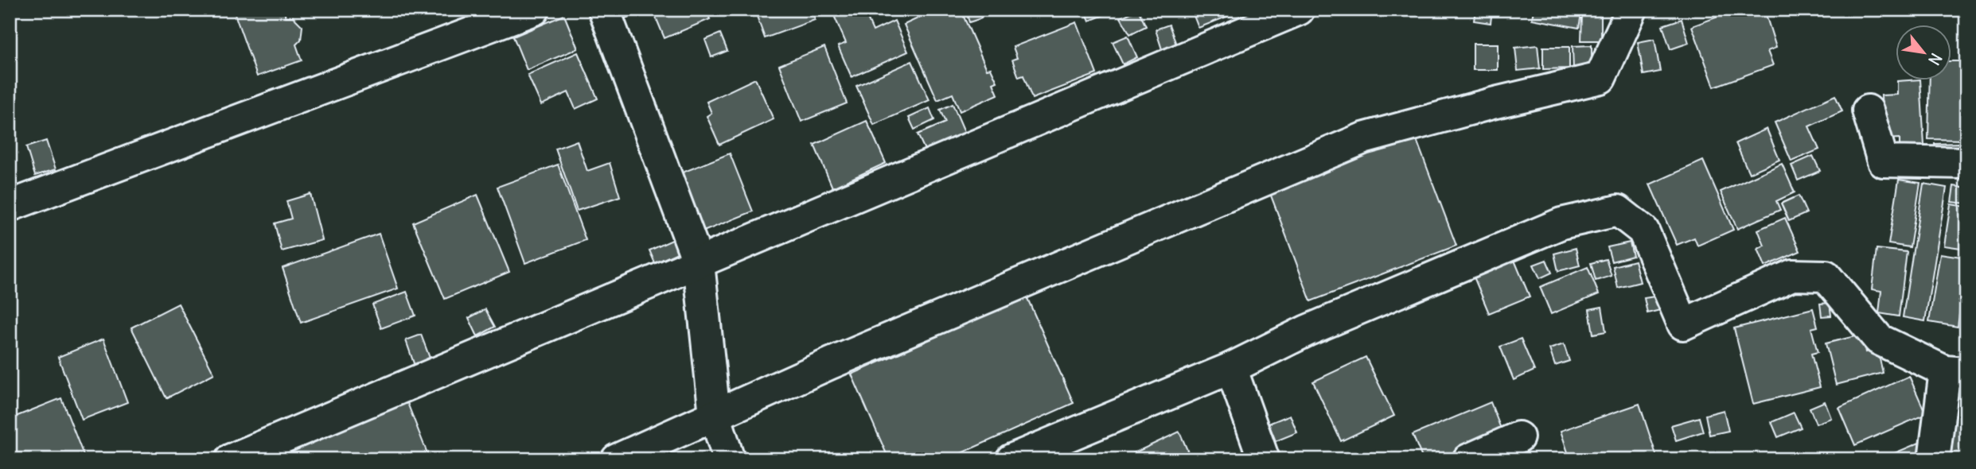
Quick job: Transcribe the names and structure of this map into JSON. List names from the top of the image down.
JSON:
{
  "north": "bottom right"
}
